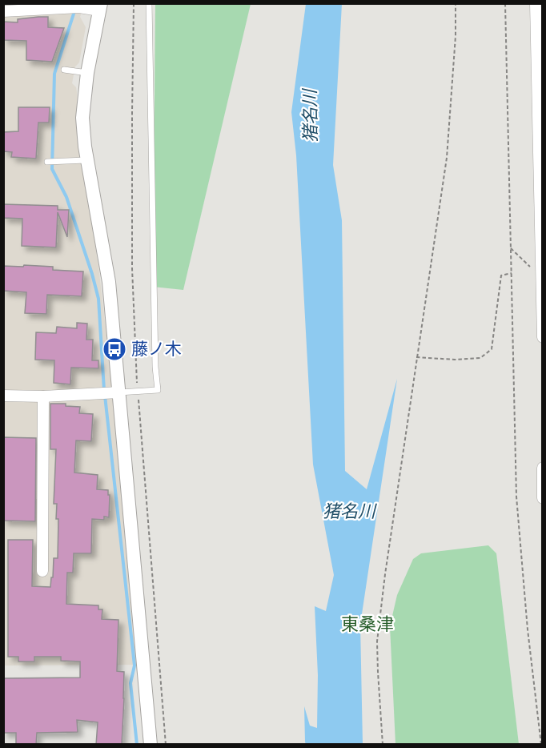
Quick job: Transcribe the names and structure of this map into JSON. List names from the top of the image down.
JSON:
{
  "districts": ["東桑津"],
  "water": ["猪名川"],
  "places": {
    "bus stop": ["藤ノ木"]
  }
}
